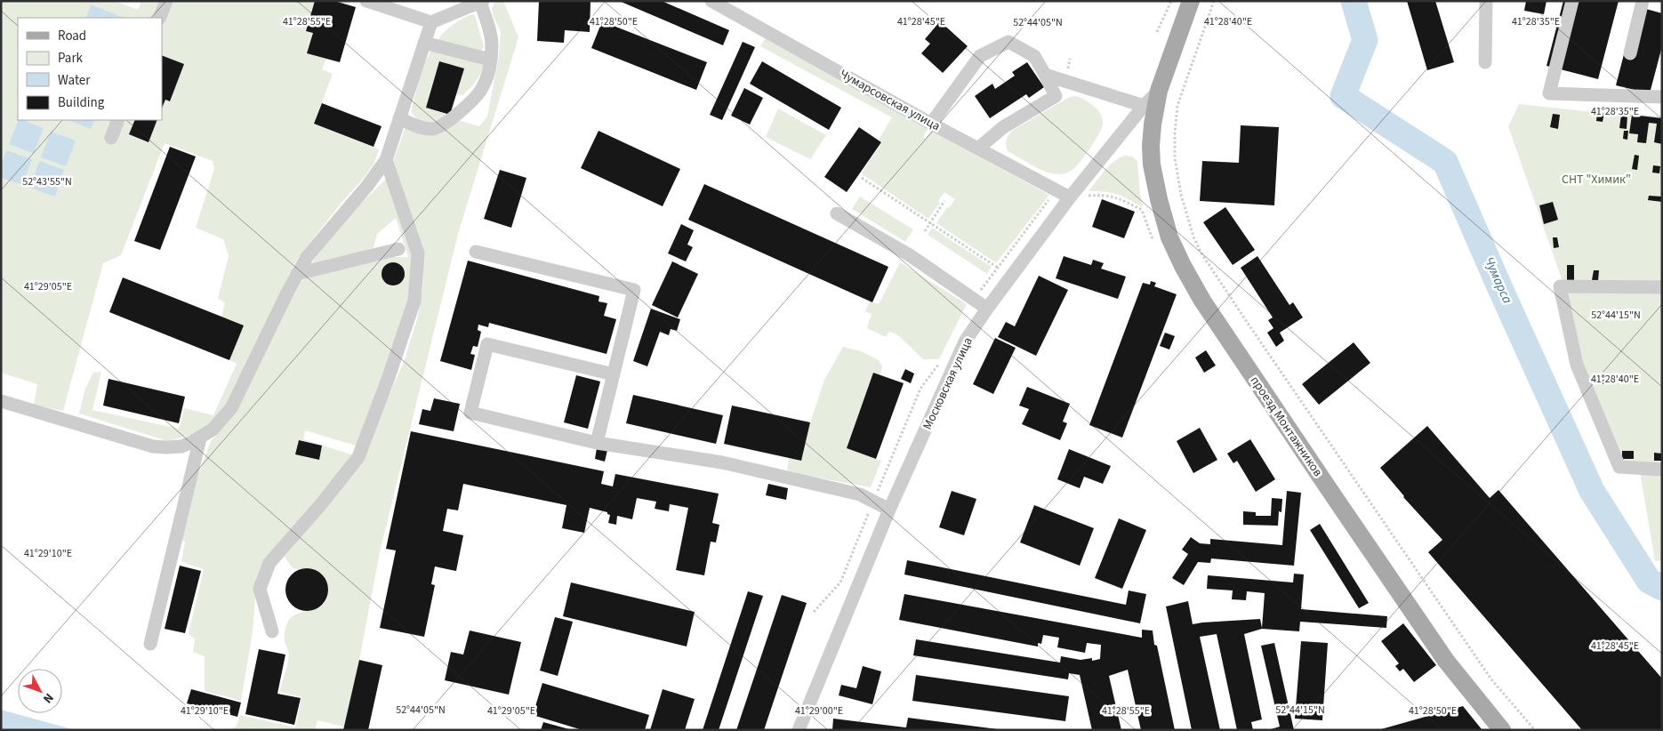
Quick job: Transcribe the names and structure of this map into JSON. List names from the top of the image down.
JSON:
{
  "streets": {
    "main road": ["Московская улица", "проезд Монтажников"],
    "street": ["Чумарсовская улица"]
  },
  "crossings": [
    ["Чумарсовская улица", "Московская улица"],
    ["Московская улица", "проезд Монтажников"]
  ],
  "water": ["Чумарса"],
  "parks": ["СНТ \"Химик\""],
  "legend": [
    "Road",
    "Park",
    "Water",
    "Building"
  ],
  "north": "bottom right",
  "coordinates": [
    "41°28'55\"E",
    "41°28'50\"E",
    "41°28'45\"E",
    "41°28'40\"E",
    "41°28'35\"E",
    "52°44'05\"N",
    "52°43'55\"N",
    "41°29'05\"E",
    "52°44'15\"N",
    "41°29'10\"E",
    "41°29'00\"E"
  ]
}
